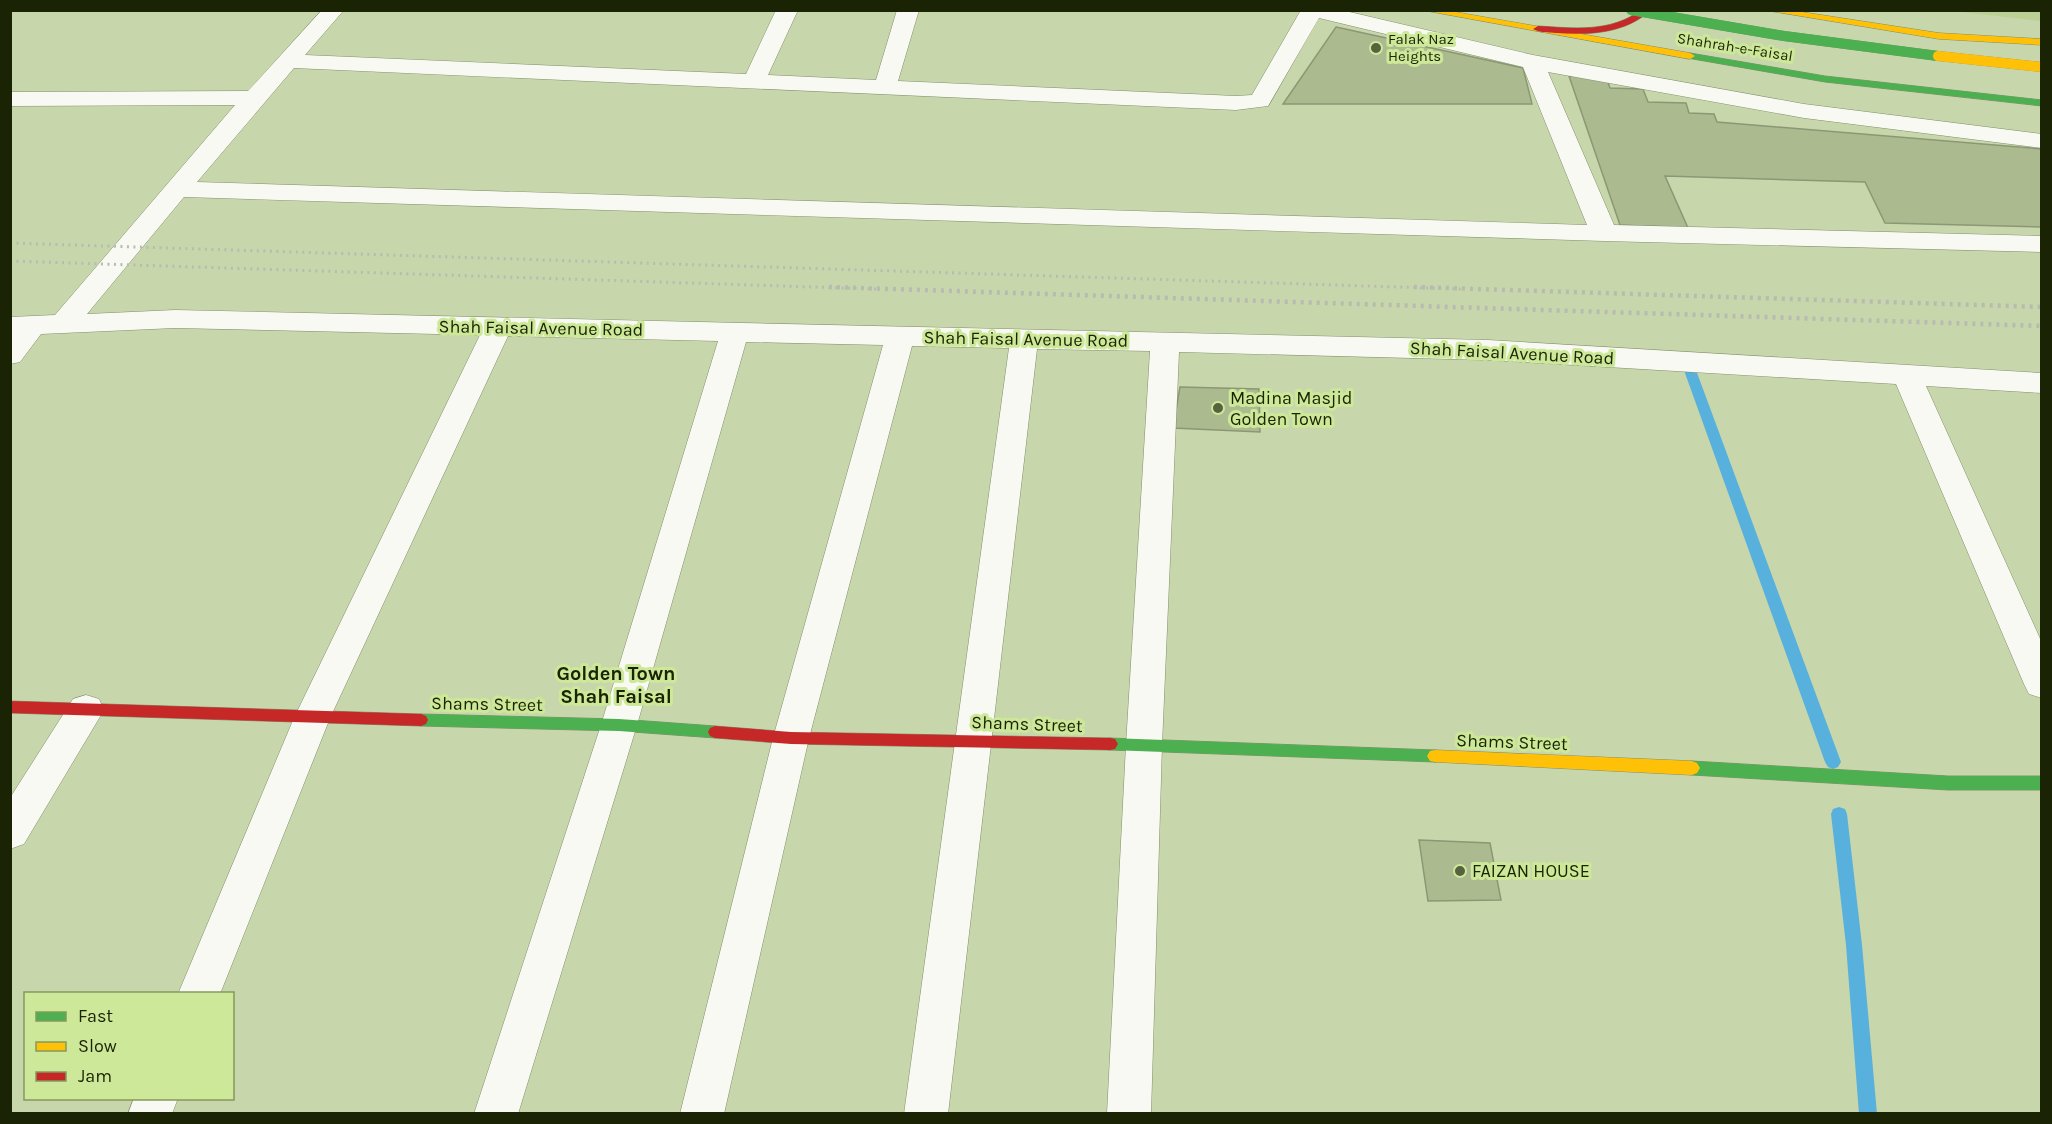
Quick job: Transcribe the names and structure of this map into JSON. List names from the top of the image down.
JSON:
{
  "streets": {
    "main road": ["Shahrah-e-Faisal", "Shams Street"],
    "street": ["Shah Faisal Avenue Road"]
  },
  "districts": ["Golden Town Shah Faisal"],
  "places": ["Falak Naz Heights", "Madina Masjid Golden Town", "FAIZAN HOUSE"],
  "legend": ["Fast", "Slow", "Jam"]
}
